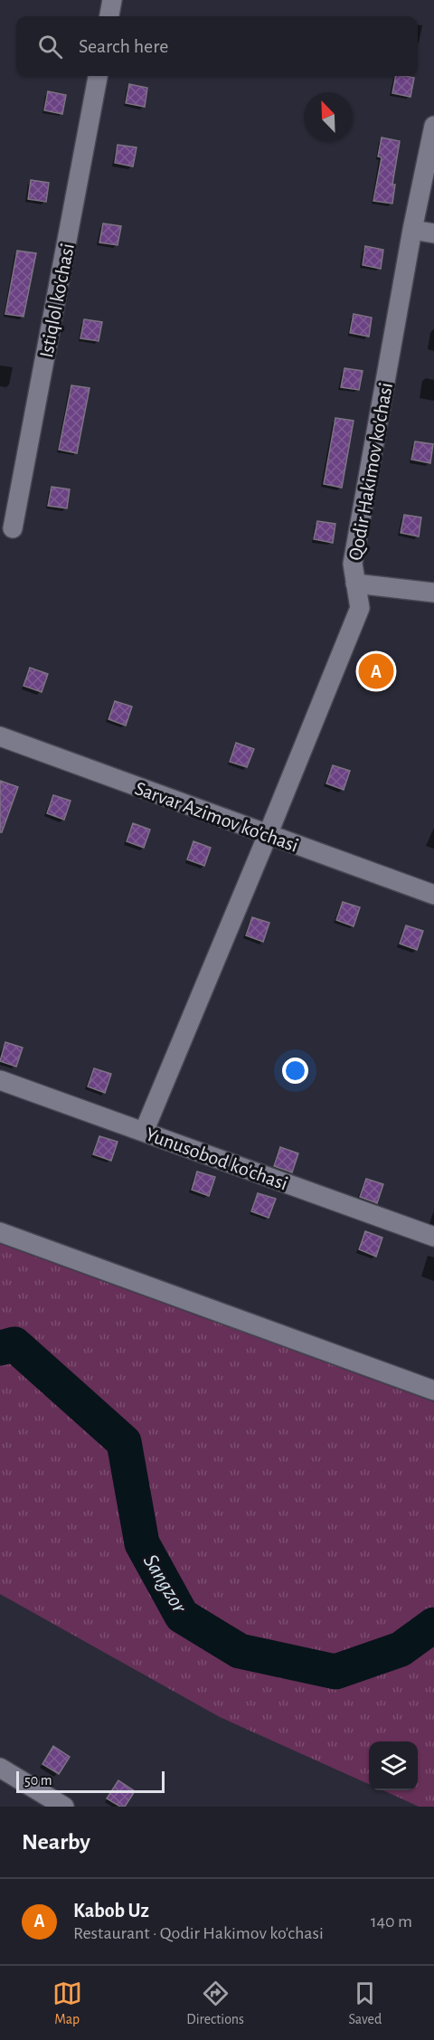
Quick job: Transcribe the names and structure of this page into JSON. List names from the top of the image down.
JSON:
{
  "streets": {
    "street": [
      "Istiqlol ko'chasi",
      "Qodir Hakimov ko'chasi",
      "Sarvar Azimov ko'chasi",
      "Yunusobod ko'chasi"
    ]
  },
  "crossings": [
    ["Qodir Hakimov ko'chasi", "Sarvar Azimov ko'chasi"],
    ["Qodir Hakimov ko'chasi", "Yunusobod ko'chasi"]
  ],
  "water": ["Sangzor"],
  "scale_bar": "50 m",
  "north": "top left",
  "page": {
    "search": "Search here",
    "pins": "A",
    "scale": "50 m",
    "heading": "Nearby",
    "list": [
      {
        "mark": "A",
        "name": "Kabob Uz",
        "note": "Restaurant · Qodir Hakimov ko'chasi",
        "value": "140 m"
      }
    ],
    "nav": ["Map", "Directions", "Saved"]
  }
}
